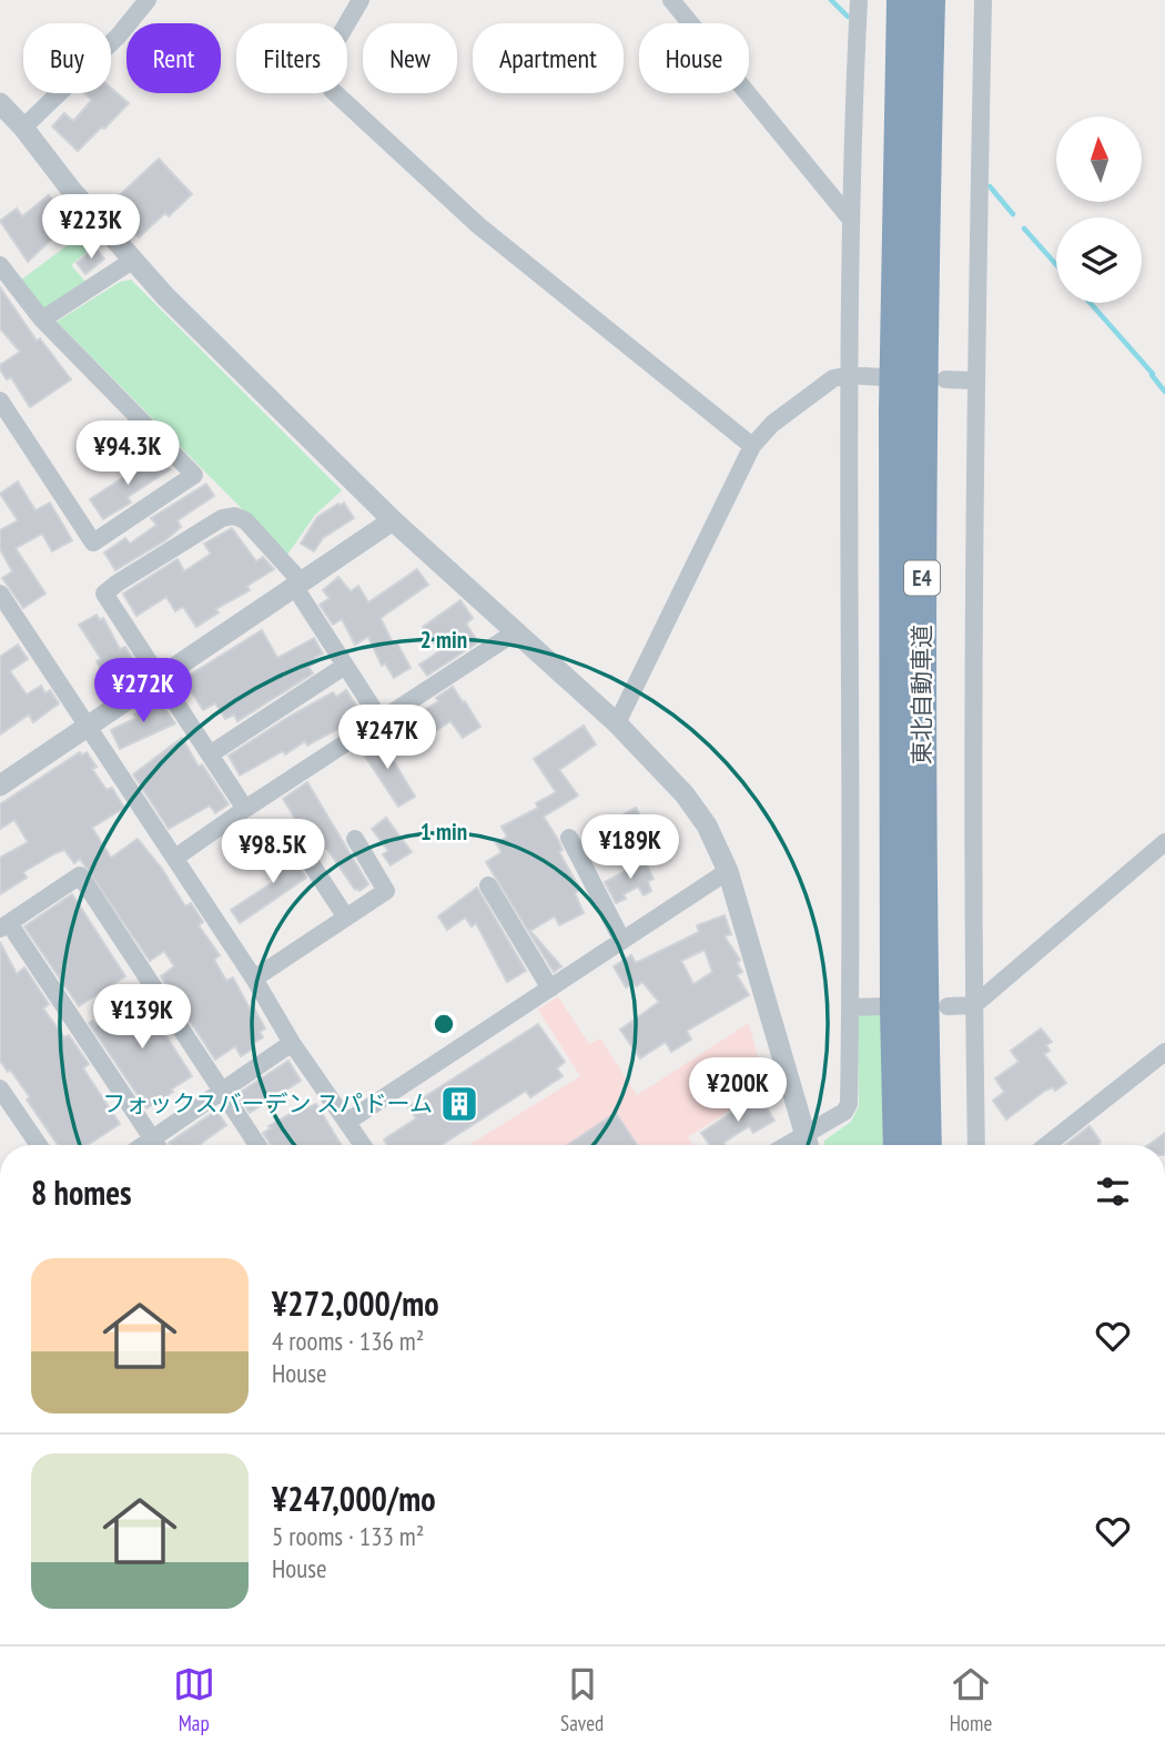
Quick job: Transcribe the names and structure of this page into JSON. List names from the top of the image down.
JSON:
{
  "streets": {
    "highway": ["E4", "東北自動車道"]
  },
  "places": {
    "building": ["フォックスバーデン スパドーム"]
  },
  "north": "top",
  "page": {
    "chip": [
      "Buy",
      "Rent",
      "Filters",
      "New",
      "Apartment",
      "House"
    ],
    "price": [
      "¥223K",
      "¥94.3K",
      "¥272K",
      "¥247K",
      "¥189K",
      "¥98.5K",
      "¥139K",
      "¥200K"
    ],
    "heading": "8 homes",
    "list": [
      {
        "name": "¥272,000/mo",
        "note": "4 rooms · 136 m² · House"
      },
      {
        "name": "¥247,000/mo",
        "note": "5 rooms · 133 m² · House"
      }
    ],
    "tabs": ["Map", "Saved", "Home"]
  },
  "rings": ["2 min", "1 min"]
}
